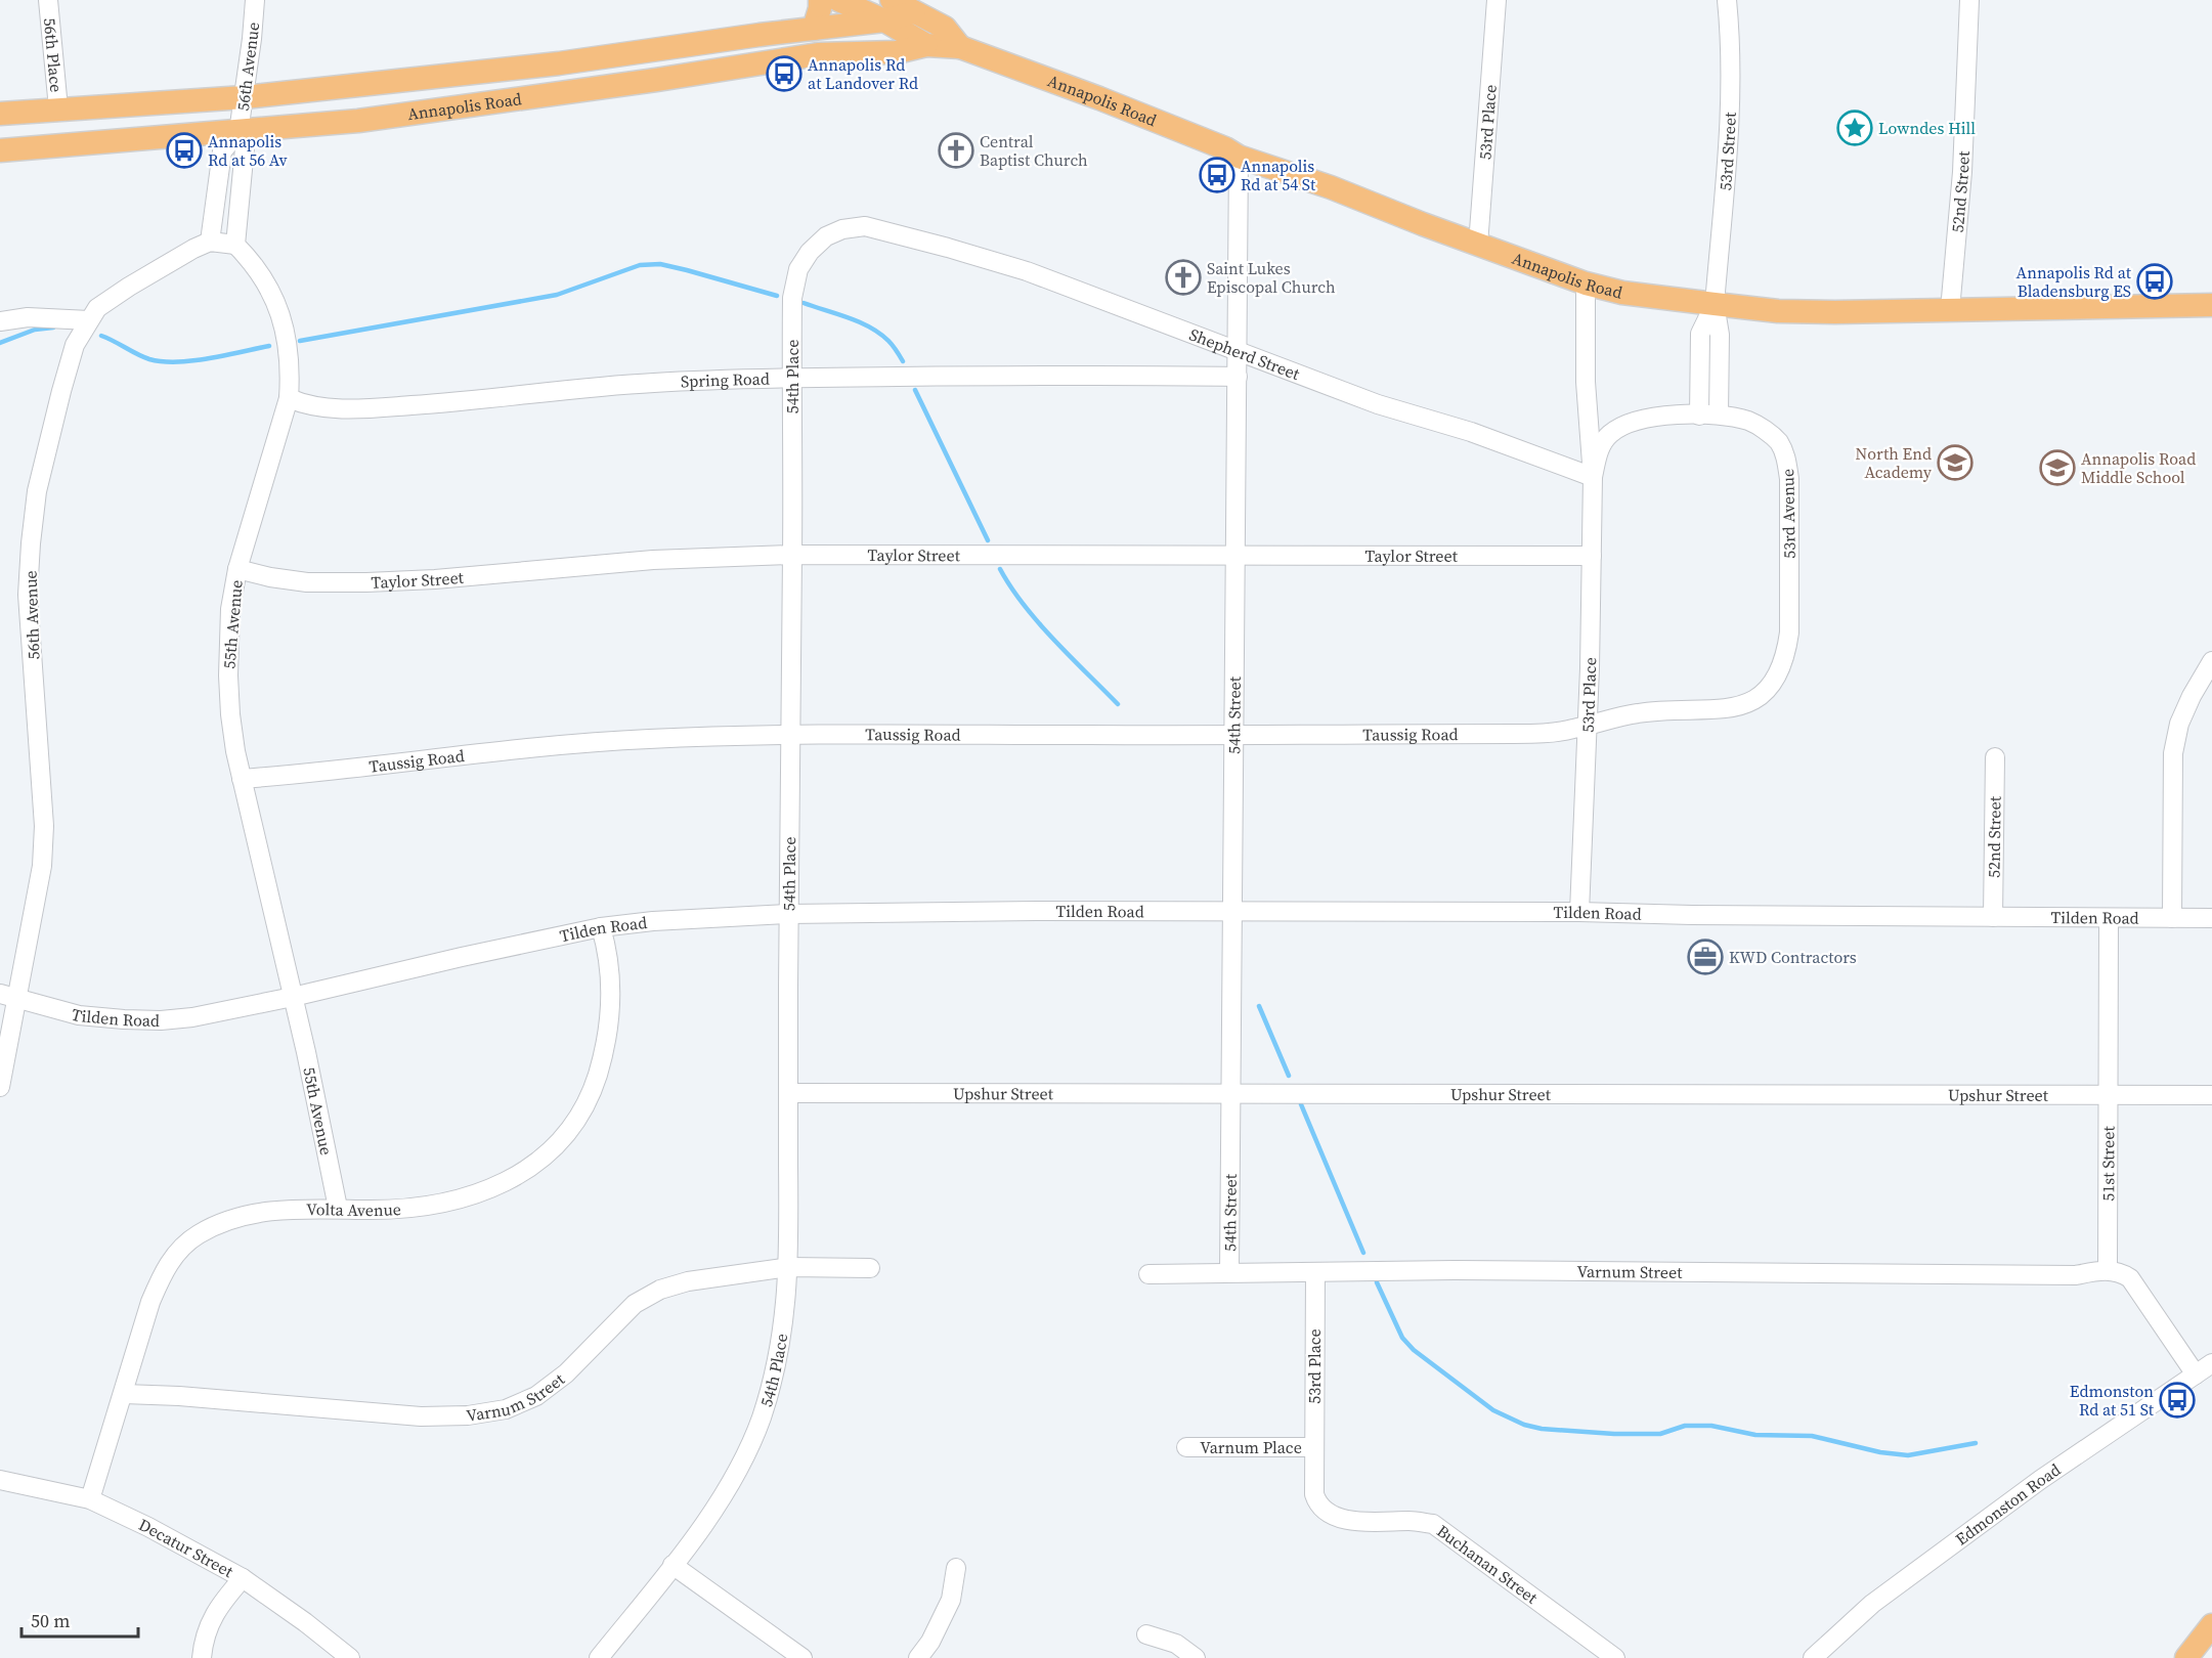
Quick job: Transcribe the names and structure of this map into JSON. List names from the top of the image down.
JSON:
{
  "streets": {
    "main road": ["Annapolis Road"],
    "street": [
      "56th Place",
      "56th Avenue",
      "53rd Place",
      "53rd Street",
      "52nd Street",
      "Shepherd Street",
      "54th Place",
      "Spring Road",
      "53rd Avenue",
      "Taylor Street",
      "55th Avenue",
      "54th Street",
      "Taussig Road",
      "Tilden Road",
      "Upshur Street",
      "51st Street",
      "Volta Avenue",
      "Varnum Street",
      "Varnum Place",
      "Edmonston Road",
      "Decatur Street",
      "Buchanan Street"
    ]
  },
  "crossings": [
    ["56th Place", "Annapolis Road"],
    ["56th Avenue", "Annapolis Road"],
    ["56th Avenue", "Tilden Road"],
    ["Annapolis Road", "53rd Place"],
    ["Annapolis Road", "53rd Street"],
    ["Annapolis Road", "52nd Street"],
    ["Annapolis Road", "54th Street"],
    ["53rd Place", "Shepherd Street"],
    ["53rd Place", "53rd Avenue"],
    ["53rd Place", "Taylor Street"],
    ["53rd Place", "Taussig Road"],
    ["53rd Place", "Tilden Road"],
    ["53rd Place", "Varnum Street"],
    ["53rd Place", "Varnum Place"],
    ["53rd Place", "Buchanan Street"],
    ["52nd Street", "Tilden Road"],
    ["Shepherd Street", "54th Place"],
    ["Shepherd Street", "54th Street"],
    ["54th Place", "Spring Road"],
    ["54th Place", "Taylor Street"],
    ["54th Place", "Taussig Road"],
    ["54th Place", "Tilden Road"],
    ["54th Place", "Upshur Street"],
    ["54th Place", "Varnum Street"],
    ["Spring Road", "55th Avenue"],
    ["Spring Road", "54th Street"],
    ["53rd Avenue", "Taussig Road"],
    ["Taylor Street", "55th Avenue"],
    ["Taylor Street", "54th Street"],
    ["55th Avenue", "Taussig Road"],
    ["55th Avenue", "Tilden Road"],
    ["55th Avenue", "Volta Avenue"],
    ["54th Street", "Taussig Road"],
    ["54th Street", "Tilden Road"],
    ["54th Street", "Upshur Street"],
    ["54th Street", "Varnum Street"],
    ["Tilden Road", "51st Street"],
    ["Tilden Road", "Volta Avenue"],
    ["Upshur Street", "51st Street"],
    ["51st Street", "Varnum Street"],
    ["Volta Avenue", "Varnum Street"],
    ["Volta Avenue", "Decatur Street"],
    ["Varnum Place", "Buchanan Street"]
  ],
  "places": {
    "bus stop": [
      "Annapolis Rd at Landover Rd",
      "Annapolis Rd at 56 Av",
      "Annapolis Rd at 54 St",
      "Annapolis Rd at Bladensburg ES",
      "Edmonston Rd at 51 St"
    ],
    "place": ["Lowndes Hill"],
    "church": ["Central Baptist Church", "Saint Lukes Episcopal Church"],
    "school or university": ["North End Academy", "Annapolis Road Middle School"],
    "office": ["KWD Contractors"]
  },
  "scale_bar": "50 m"
}
